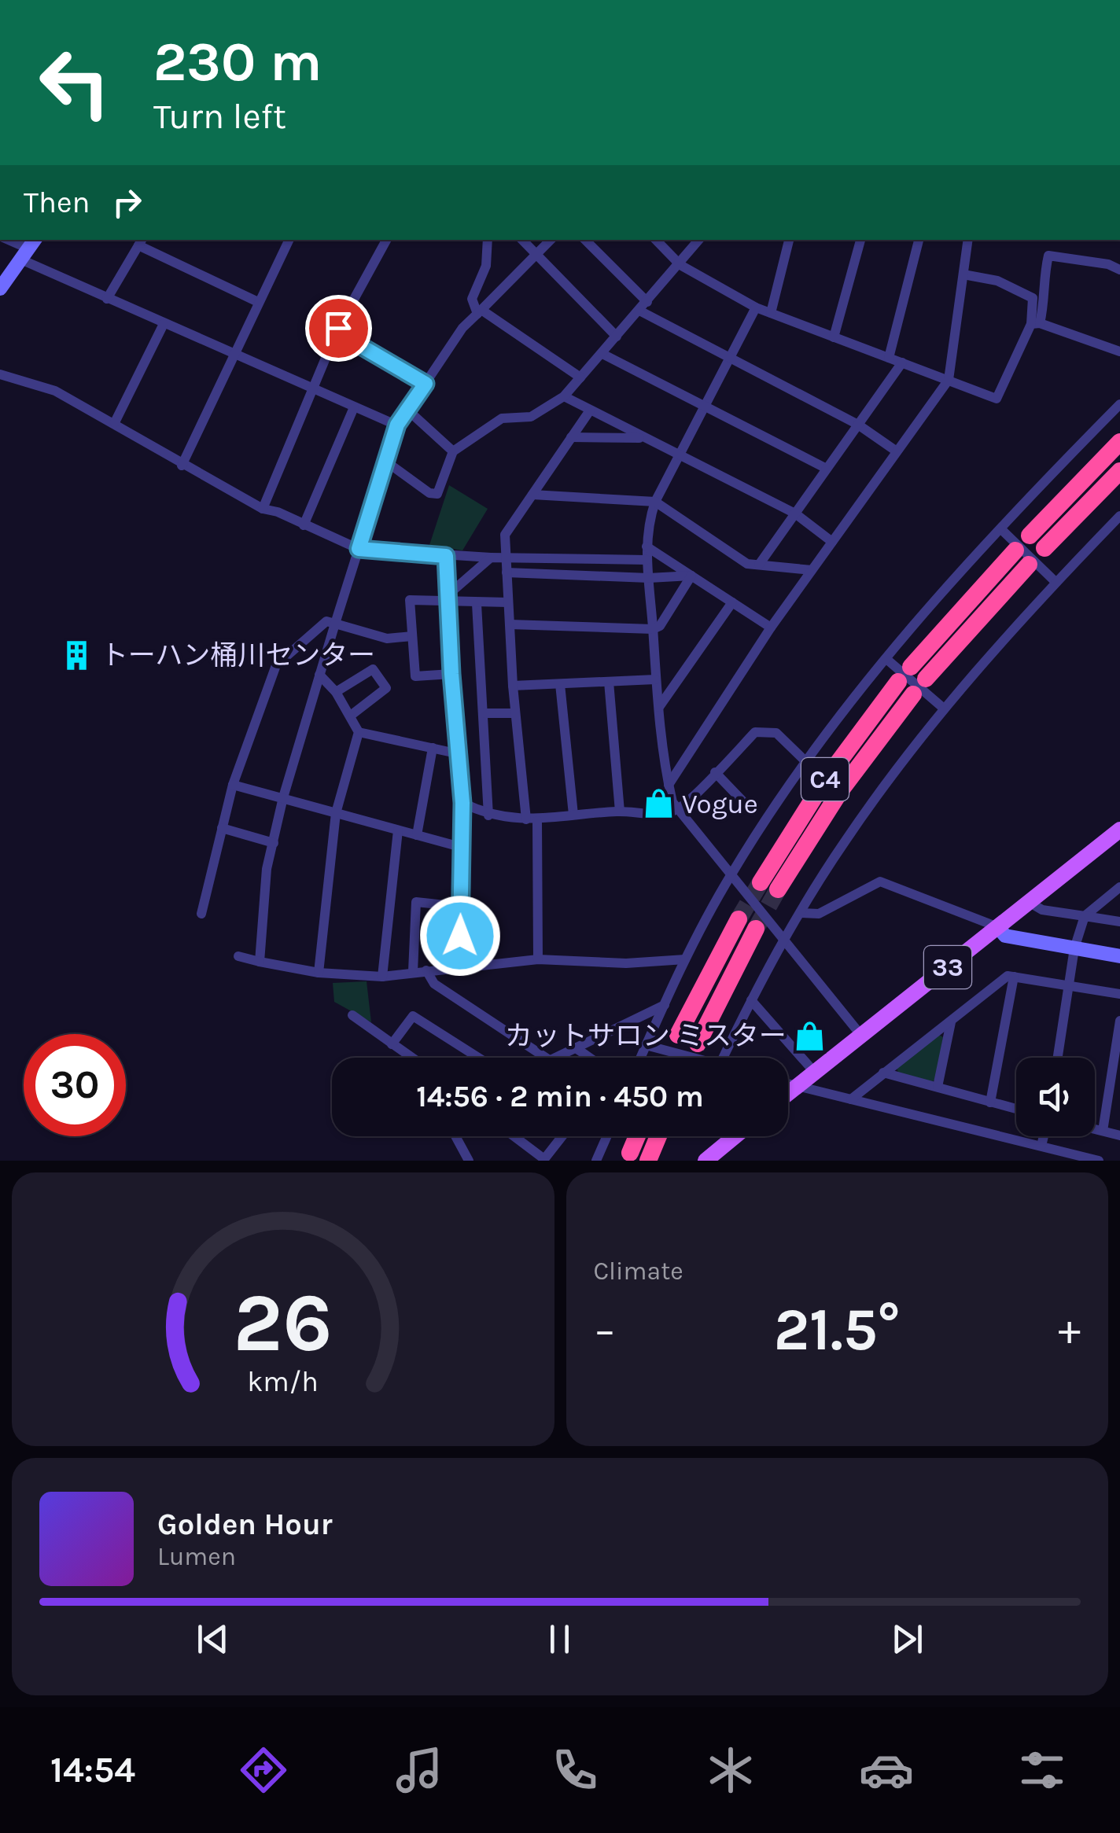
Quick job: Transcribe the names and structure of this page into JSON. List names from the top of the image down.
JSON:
{
  "streets": {
    "highway": ["C4"],
    "main road": ["33"]
  },
  "places": {
    "building": ["トーハン桶川センター"],
    "shop": ["Vogue", "カットサロン ミスター"]
  },
  "page": {
    "turn": ["230 m", "Turn left"],
    "then": "Then",
    "limit": "30",
    "trip": "14:56 · 2 min · 450 m",
    "tile": "Climate",
    "heat": ["−", "21.5°", "+"],
    "song": ["Golden Hour", "Lumen"],
    "tabs": "14:54",
    "gauge": ["26", "km/h"]
  }
}
